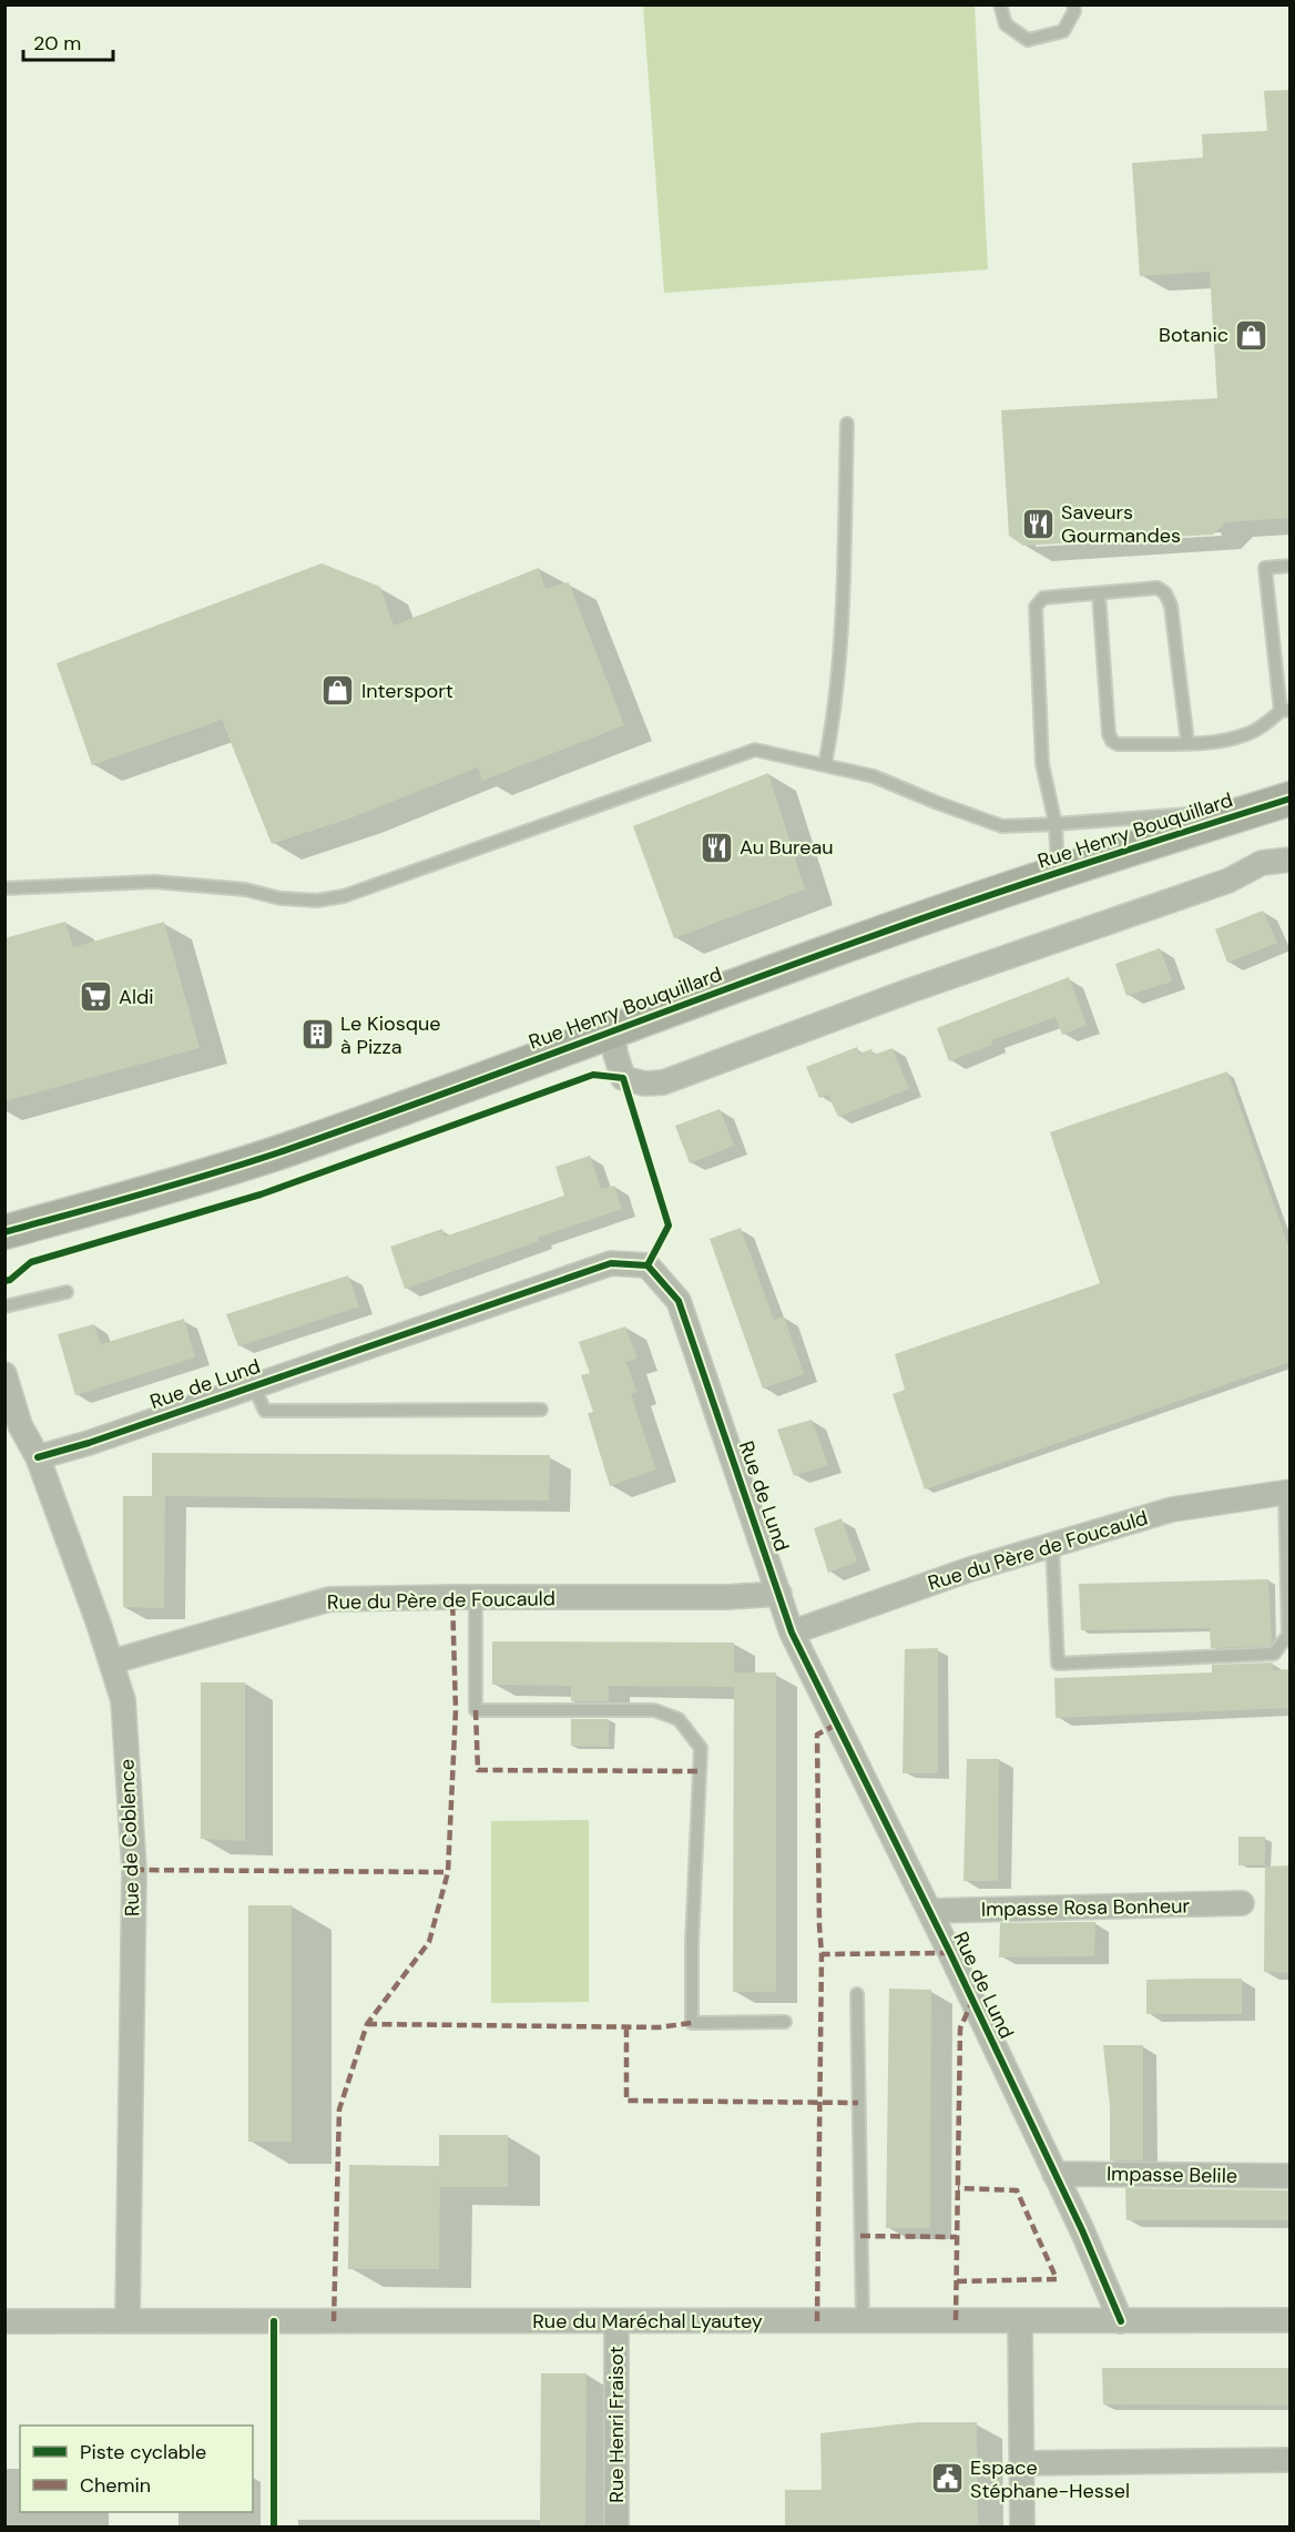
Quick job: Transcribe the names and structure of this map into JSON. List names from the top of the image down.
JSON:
{
  "streets": {
    "main road": ["Rue Henry Bouquillard"],
    "street": [
      "Rue de Lund",
      "Rue du Père de Foucauld",
      "Rue de Coblence",
      "Impasse Rosa Bonheur",
      "Impasse Belile",
      "Rue du Maréchal Lyautey",
      "Rue Henri Fraisot"
    ]
  },
  "crossings": [
    ["Rue de Lund", "Rue du Père de Foucauld"],
    ["Rue de Lund", "Rue de Coblence"],
    ["Rue de Lund", "Impasse Rosa Bonheur"],
    ["Rue de Lund", "Impasse Belile"],
    ["Rue de Lund", "Rue du Maréchal Lyautey"],
    ["Rue du Père de Foucauld", "Rue de Coblence"],
    ["Rue de Coblence", "Rue du Maréchal Lyautey"],
    ["Rue du Maréchal Lyautey", "Rue Henri Fraisot"]
  ],
  "places": {
    "shop": ["Botanic", "Intersport"],
    "restaurant": ["Saveurs Gourmandes", "Au Bureau"],
    "supermarket": ["Aldi"],
    "building": ["Le Kiosque à Pizza"],
    "public building": ["Espace Stéphane-Hessel"]
  },
  "legend": ["Piste cyclable", "Chemin"],
  "scale_bar": "20 m"
}
